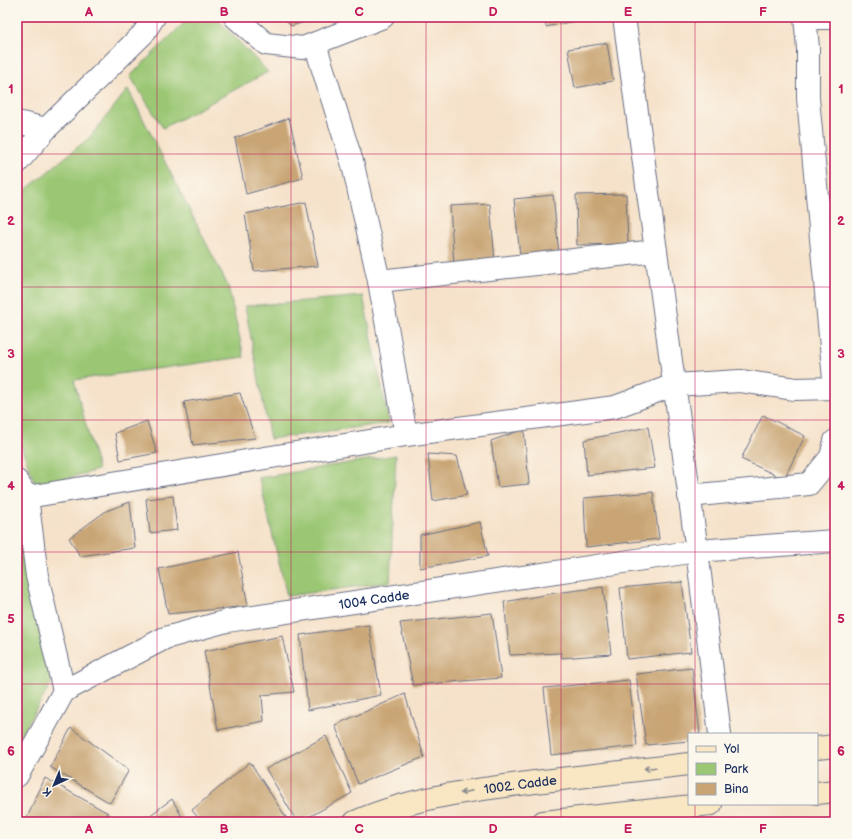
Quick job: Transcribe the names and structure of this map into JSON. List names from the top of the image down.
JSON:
{
  "streets": {
    "main road": ["1002. Cadde"],
    "street": ["1004 Cadde"]
  },
  "legend": ["Yol", "Park", "Bina"],
  "north": "bottom left",
  "grid": {
    "columns": [
      "A",
      "B",
      "C",
      "D",
      "E",
      "F"
    ],
    "rows": [
      "1",
      "2",
      "3",
      "4",
      "5",
      "6"
    ]
  }
}
